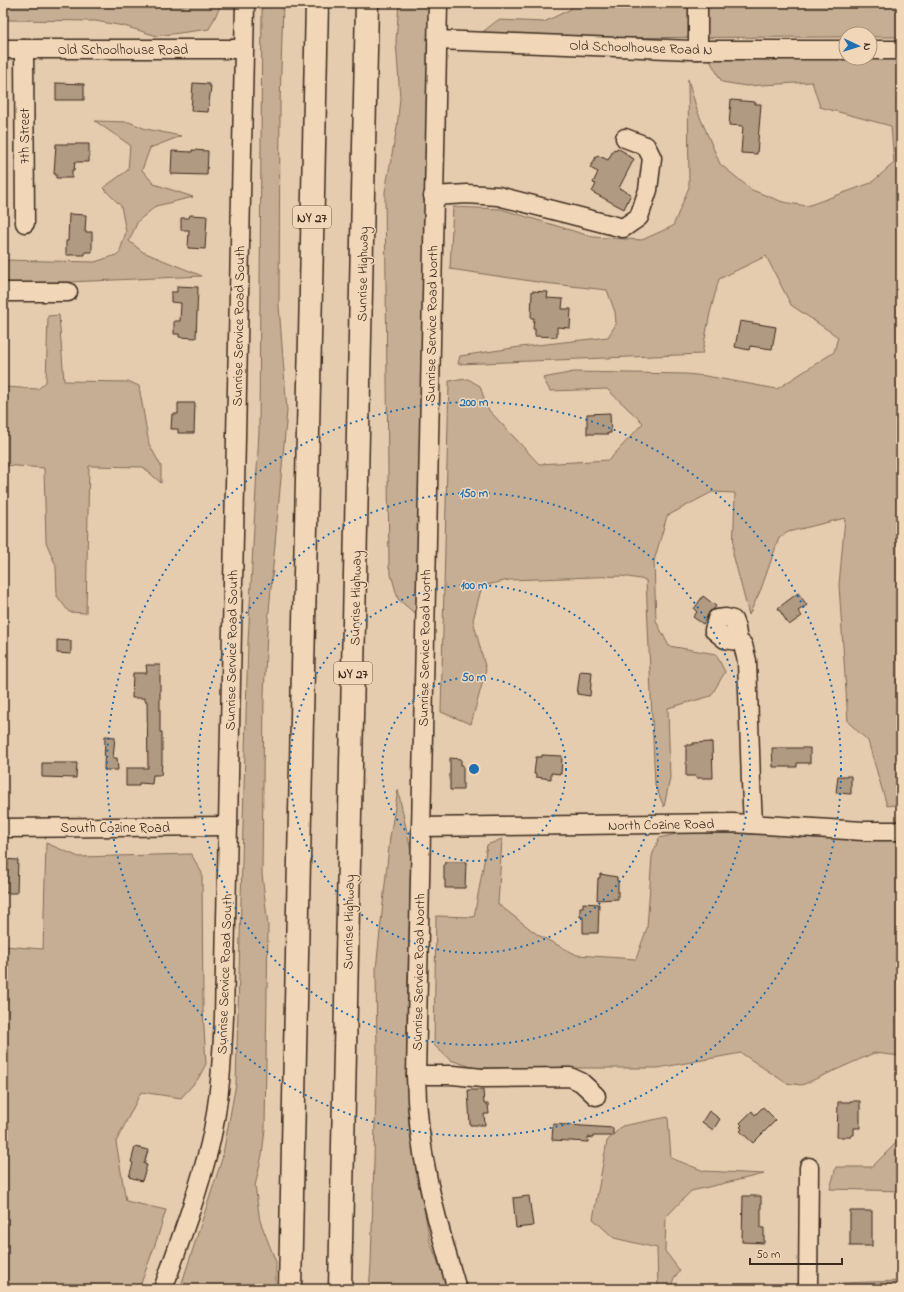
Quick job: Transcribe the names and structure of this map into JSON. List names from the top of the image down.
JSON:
{
  "streets": {
    "highway": ["NY 27", "Sunrise Highway"],
    "street": [
      "Old Schoolhouse Road N",
      "Old Schoolhouse Road",
      "7th Street",
      "Sunrise Service Road North",
      "Sunrise Service Road South",
      "North Cozine Road",
      "South Cozine Road"
    ]
  },
  "crossings": [
    ["Old Schoolhouse Road N", "Sunrise Service Road North"],
    ["Old Schoolhouse Road", "7th Street"],
    ["Old Schoolhouse Road", "Sunrise Service Road South"],
    ["Sunrise Service Road North", "North Cozine Road"],
    ["Sunrise Service Road South", "South Cozine Road"]
  ],
  "scale_bar": "50 m",
  "north": "right",
  "rings": [
    "200 m",
    "150 m",
    "100 m",
    "50 m"
  ]
}
